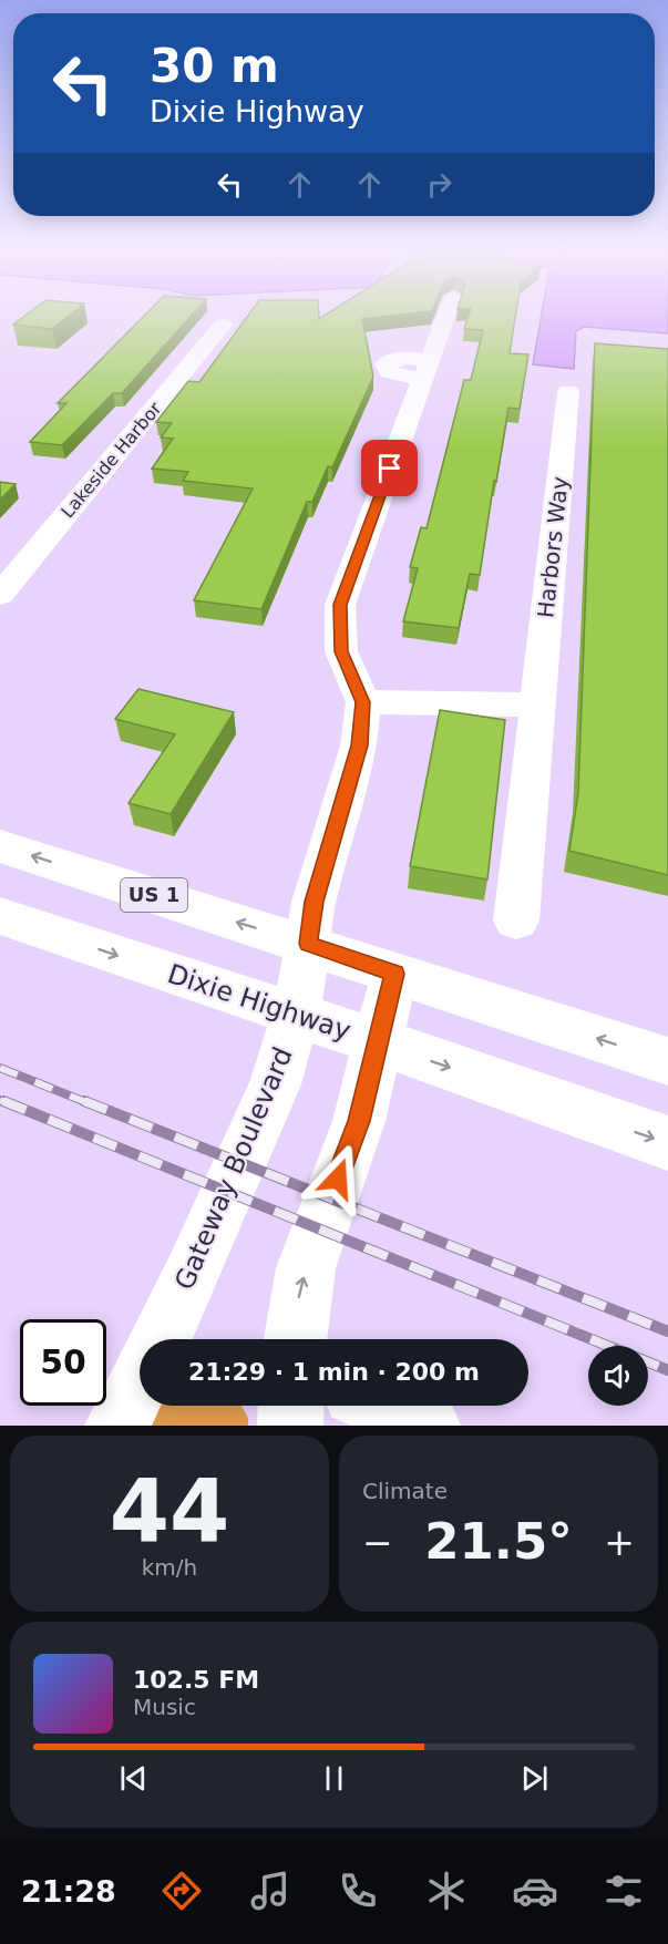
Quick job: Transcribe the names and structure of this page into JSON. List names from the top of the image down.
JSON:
{
  "streets": {
    "street": [
      "Lakeside Harbor",
      "Harbors Way",
      "US 1",
      "Dixie Highway",
      "Gateway Boulevard"
    ]
  },
  "crossings": [
    ["US 1", "Gateway Boulevard"],
    ["Dixie Highway", "Gateway Boulevard"]
  ],
  "page": {
    "turn": ["30 m", "Dixie Highway"],
    "limit": "50",
    "trip": "21:29 · 1 min · 200 m",
    "tile": [
      ["44", "km/h"],
      "Climate"
    ],
    "heat": ["−", "21.5°", "+"],
    "song": ["102.5 FM", "Music"],
    "tabs": "21:28"
  }
}
